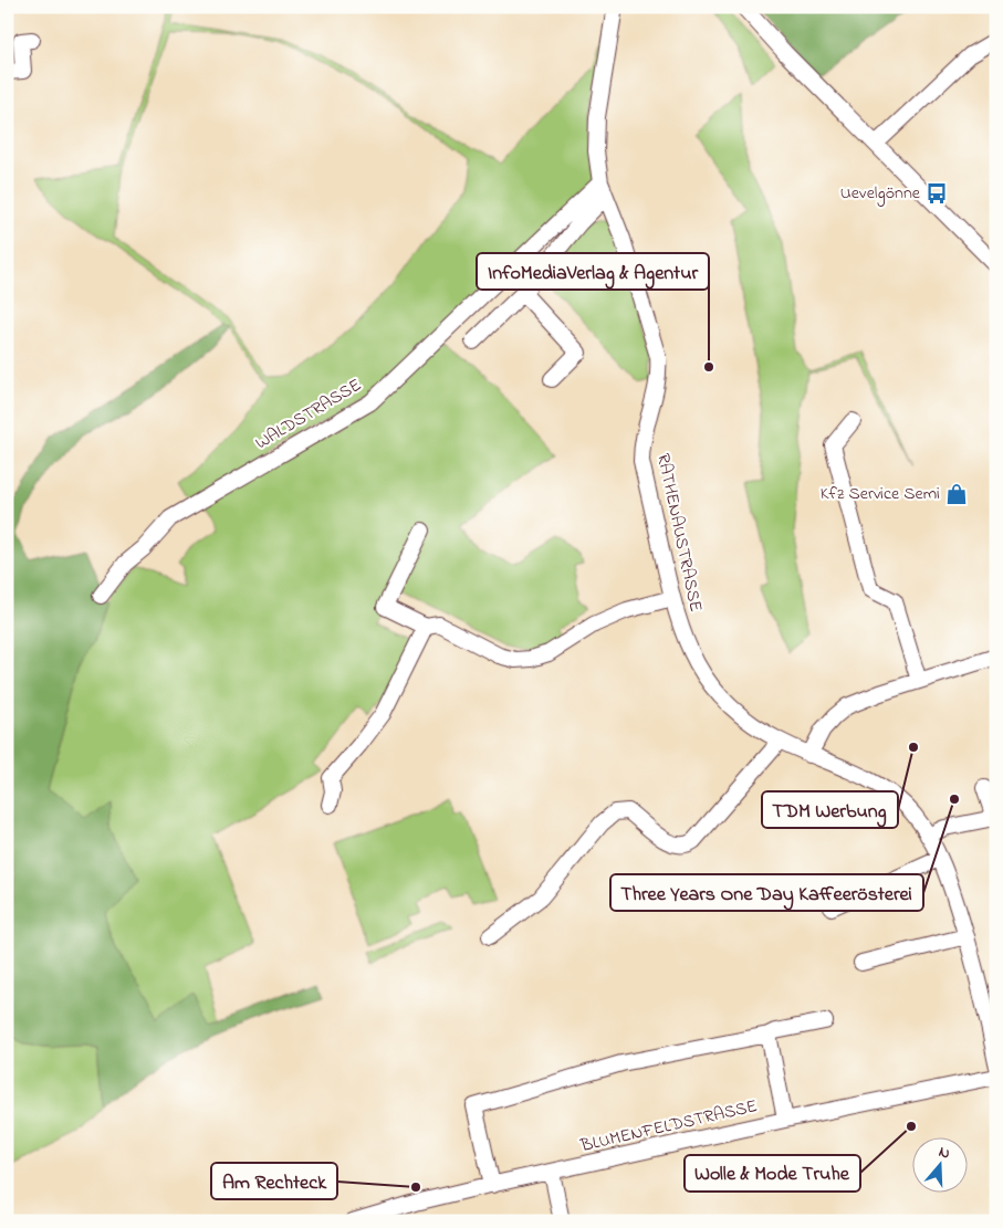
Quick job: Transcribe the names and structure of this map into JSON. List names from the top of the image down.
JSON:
{
  "streets": {
    "street": ["WALDSTRASSE", "RATHENAUSTRASSE", "BLUMENFELDSTRASSE"]
  },
  "crossings": [
    ["WALDSTRASSE", "RATHENAUSTRASSE"]
  ],
  "places": {
    "bus stop": ["Uevelgönne"],
    "other": [
      "InfoMediaVerlag & Agentur",
      "TDM Werbung",
      "Three Years One Day Kaffeerösterei",
      "Wolle & Mode Truhe",
      "Am Rechteck"
    ],
    "shop": ["Kfz Service Semi"]
  },
  "north": "top"
}
